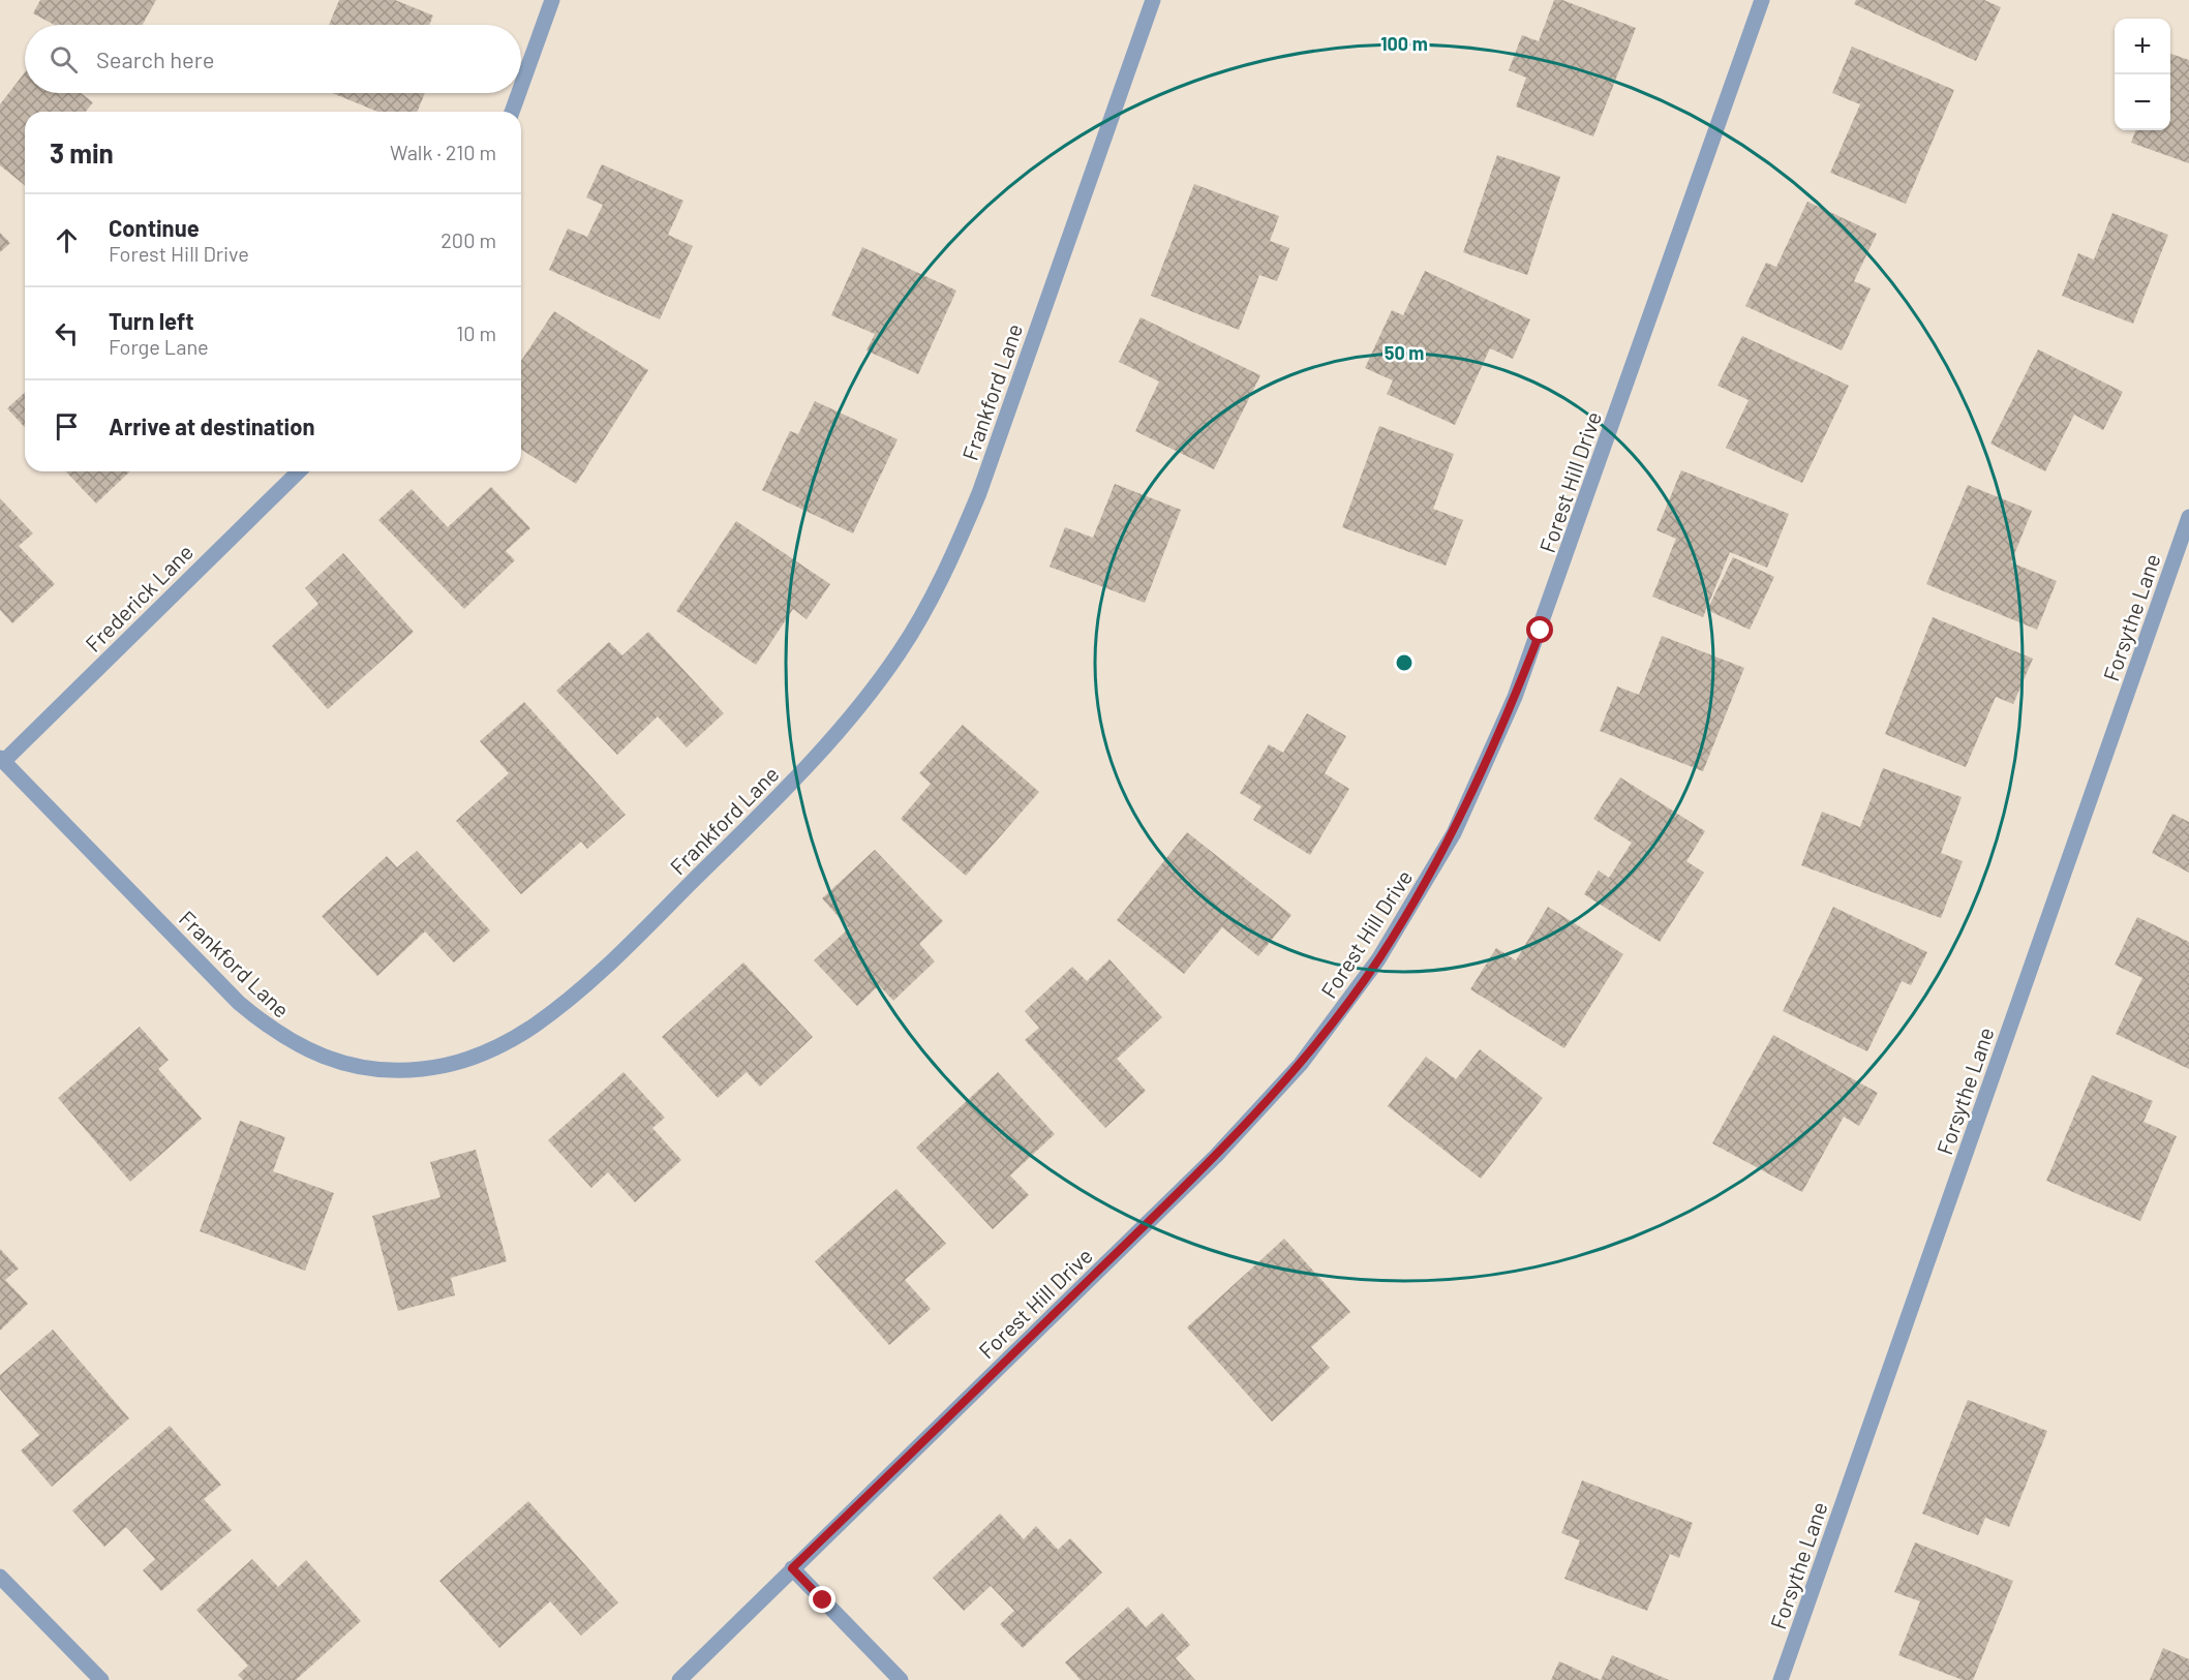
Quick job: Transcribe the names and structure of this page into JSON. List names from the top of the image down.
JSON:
{
  "streets": {
    "street": [
      "Frankford Lane",
      "Forest Hill Drive",
      "Frederick Lane",
      "Forsythe Lane"
    ]
  },
  "crossings": [
    ["Frankford Lane", "Frederick Lane"]
  ],
  "page": {
    "map_buttons": ["+", "−"],
    "search": "Search here",
    "heading": ["3 min", "Walk · 210 m"],
    "list": [
      ["Continue", "Forest Hill Drive", "200 m"],
      ["Turn left", "Forge Lane", "10 m"],
      "Arrive at destination"
    ]
  },
  "rings": ["100 m", "50 m"]
}
